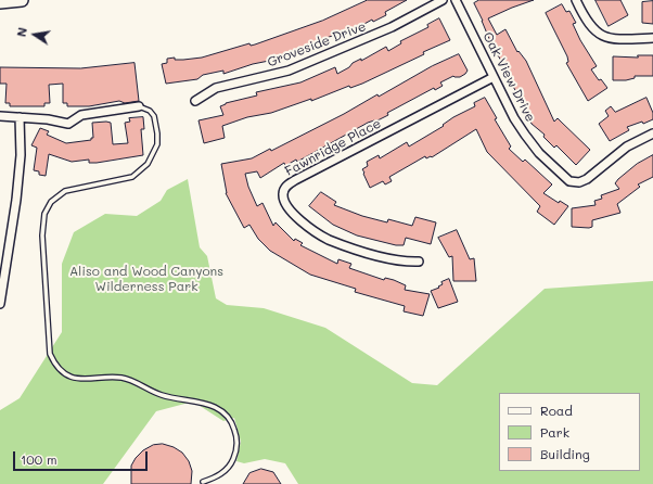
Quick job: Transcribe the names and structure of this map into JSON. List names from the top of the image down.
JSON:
{
  "streets": {
    "street": ["Groveside Drive", "Oak View Drive", "Fawnridge Place"]
  },
  "crossings": [
    ["Oak View Drive", "Fawnridge Place"]
  ],
  "parks": ["Aliso and Wood Canyons Wilderness Park"],
  "legend": ["Road", "Park", "Building"],
  "scale_bar": "100 m",
  "north": "left"
}
